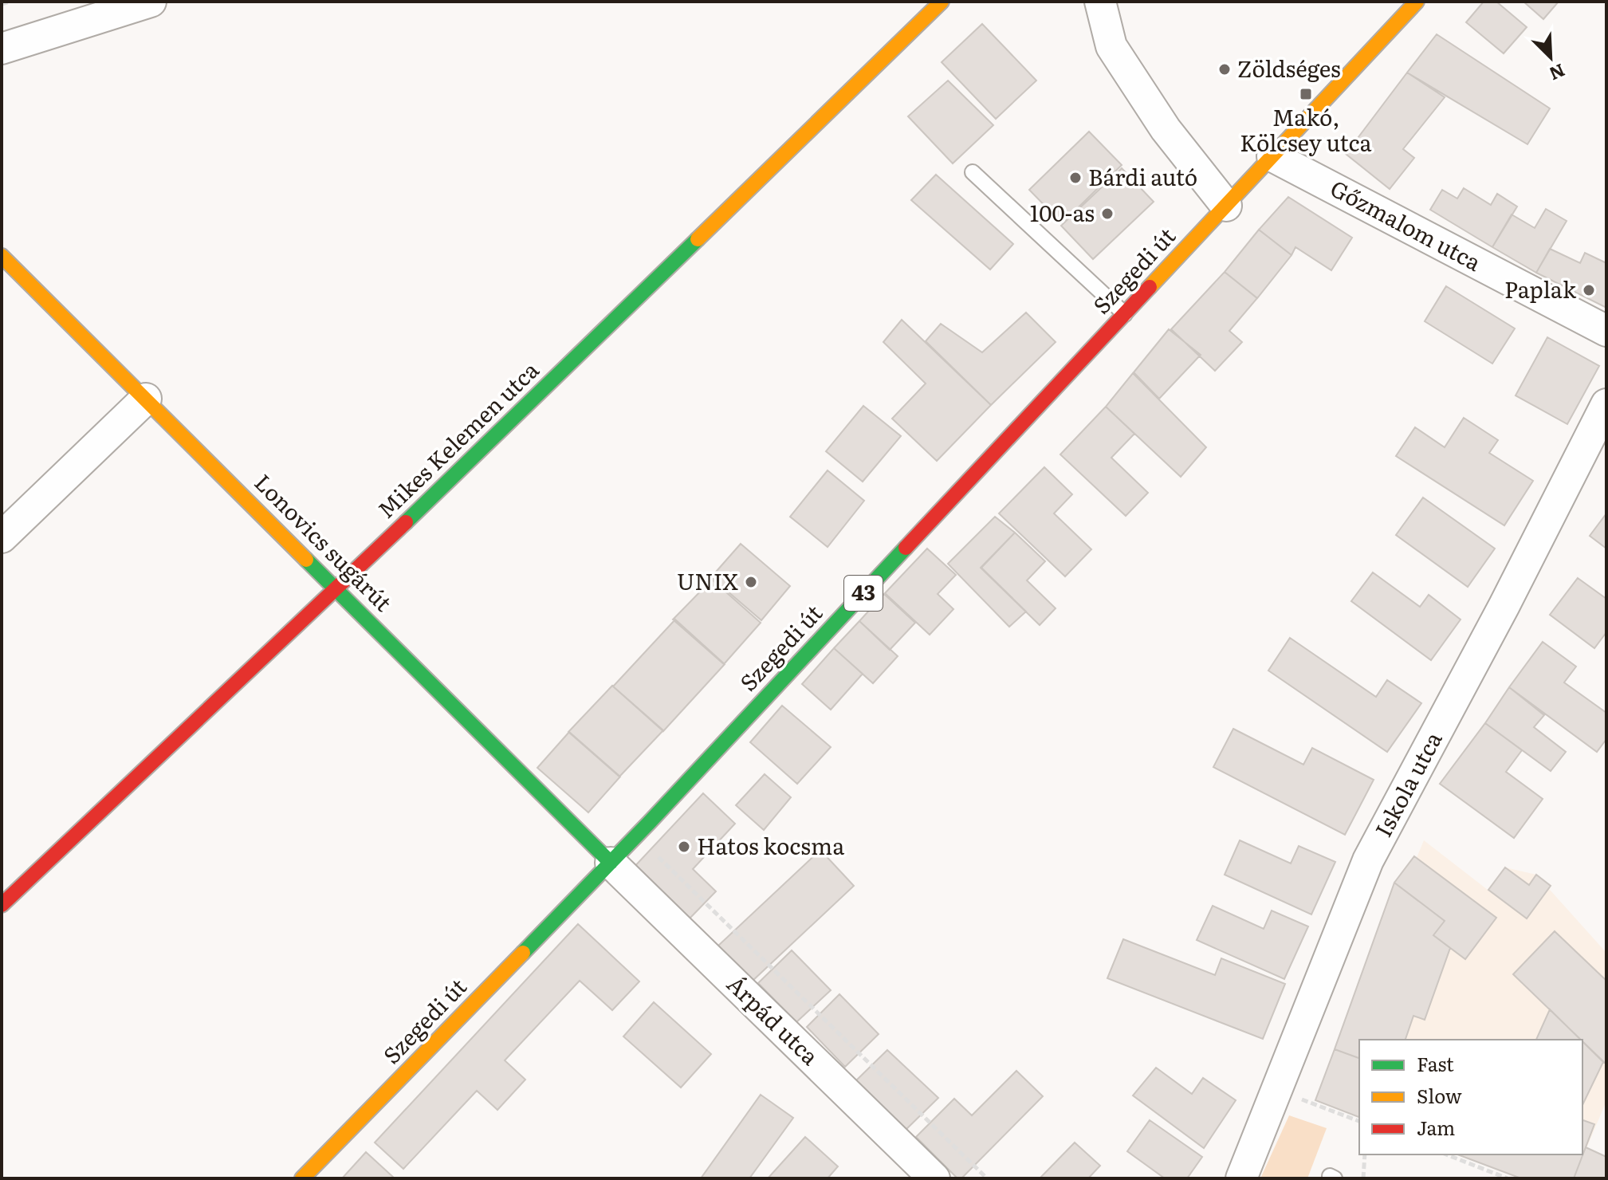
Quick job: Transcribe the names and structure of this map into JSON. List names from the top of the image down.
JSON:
{
  "streets": {
    "street": [
      "Gőzmalom utca",
      "Szegedi út",
      "Mikes Kelemen utca",
      "Lonovics sugárút",
      "43",
      "Iskola utca",
      "Árpád utca"
    ]
  },
  "crossings": [
    ["Gőzmalom utca", "Szegedi út"],
    ["Szegedi út", "Lonovics sugárút"],
    ["Szegedi út", "Árpád utca"],
    ["Mikes Kelemen utca", "Lonovics sugárút"],
    ["Lonovics sugárút", "Árpád utca"]
  ],
  "places": {
    "other": [
      "Zöldséges",
      "Bárdi autó",
      "100-as",
      "Paplak",
      "UNIX",
      "Hatos kocsma"
    ],
    "transit": ["Makó, Kölcsey utca"]
  },
  "legend": ["Fast", "Slow", "Jam"],
  "north": "bottom right"
}
